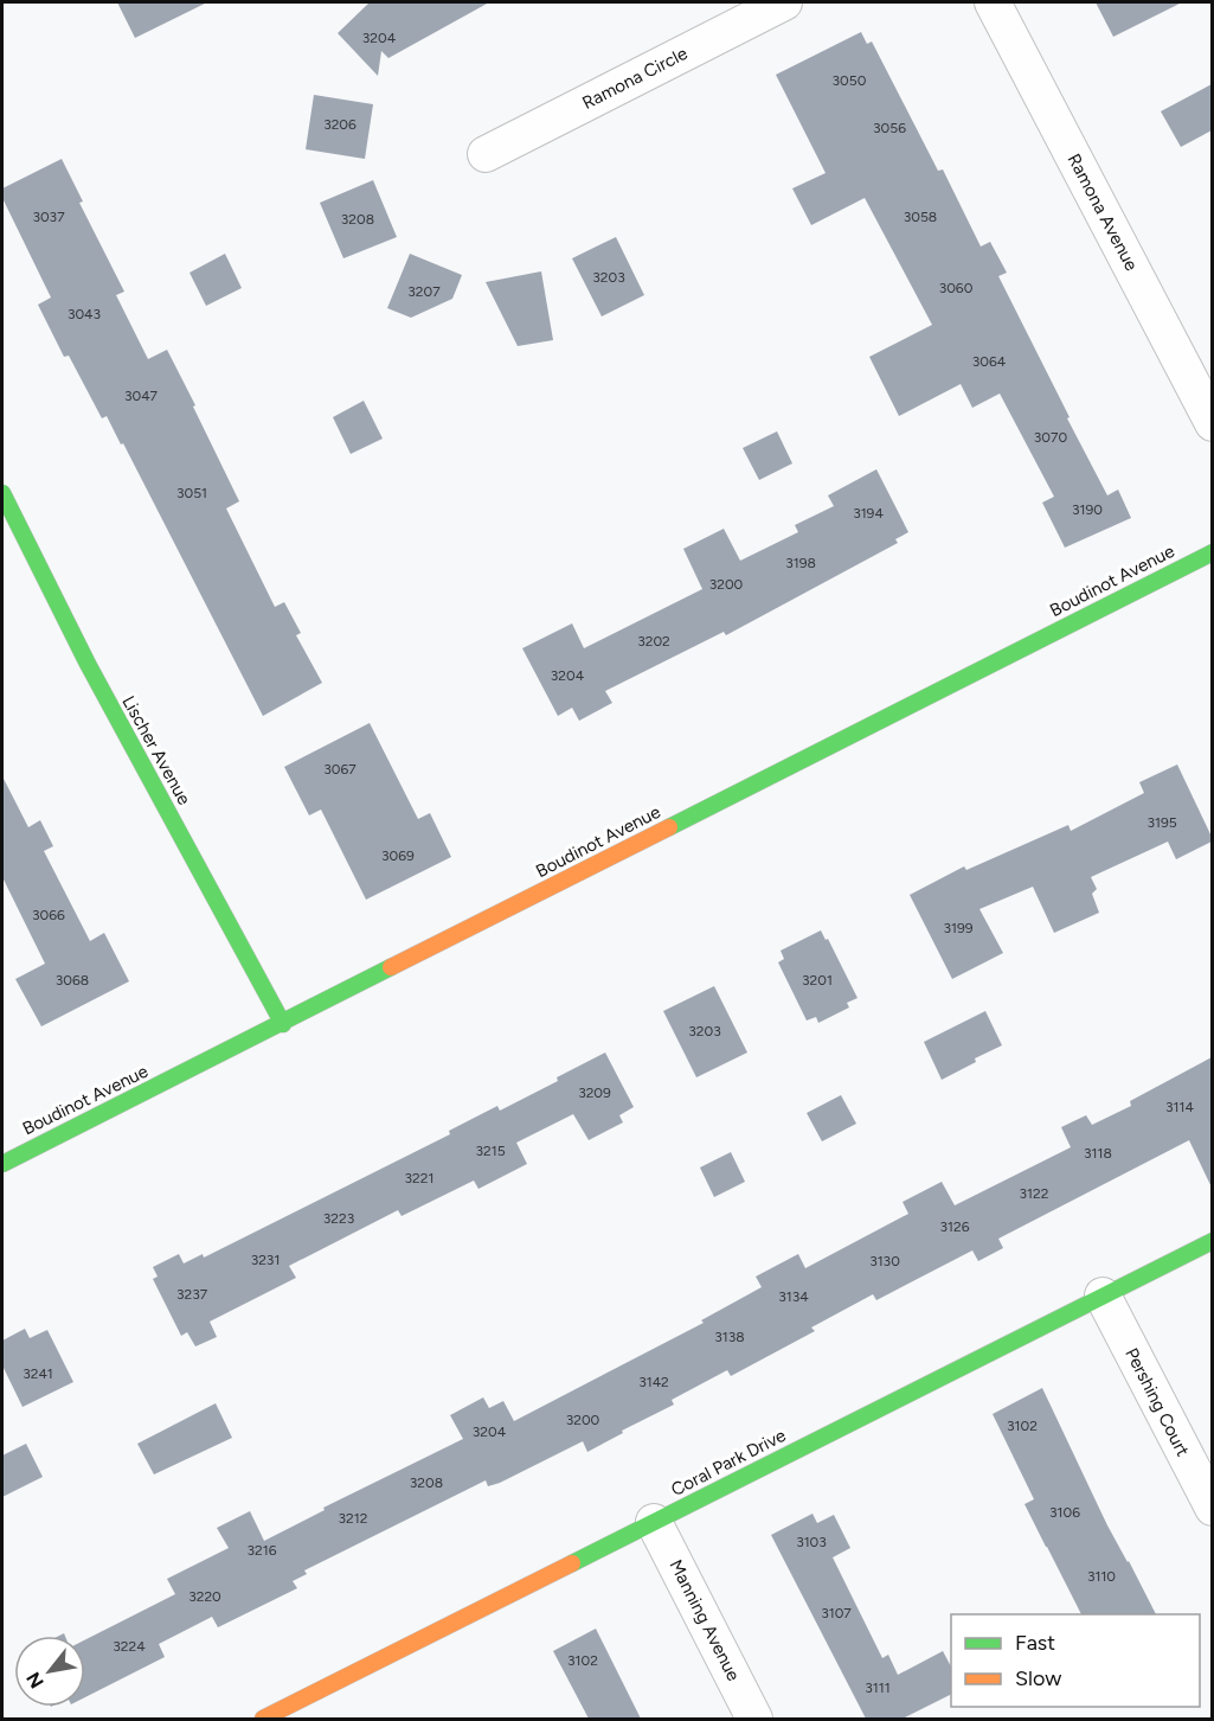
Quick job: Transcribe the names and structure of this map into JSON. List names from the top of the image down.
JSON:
{
  "streets": {
    "street": [
      "Ramona Circle",
      "Ramona Avenue",
      "Boudinot Avenue",
      "Lischer Avenue",
      "Pershing Court",
      "Coral Park Drive",
      "Manning Avenue"
    ]
  },
  "crossings": [
    ["Boudinot Avenue", "Lischer Avenue"],
    ["Pershing Court", "Coral Park Drive"],
    ["Coral Park Drive", "Manning Avenue"]
  ],
  "house_numbers": [
    "3204",
    "3050",
    "3206",
    "3056",
    "3037",
    "3058",
    "3208",
    "3203",
    "3060",
    "3207",
    "3043",
    "3064",
    "3047",
    "3070",
    "3051",
    "3190",
    "3194",
    "3198",
    "3200",
    "3202",
    "3204",
    "3067",
    "3195",
    "3069",
    "3066",
    "3199",
    "3068",
    "3201",
    "3203",
    "3209",
    "3114",
    "3215",
    "3118",
    "3221",
    "3122",
    "3223",
    "3126",
    "3231",
    "3130",
    "3237",
    "3134",
    "3138",
    "3241",
    "3142",
    "3200",
    "3102",
    "3204",
    "3208",
    "3106",
    "3212",
    "3103",
    "3216",
    "3110",
    "3220",
    "3107",
    "3224",
    "3102",
    "3111"
  ],
  "legend": ["Fast", "Slow"],
  "north": "bottom left"
}
